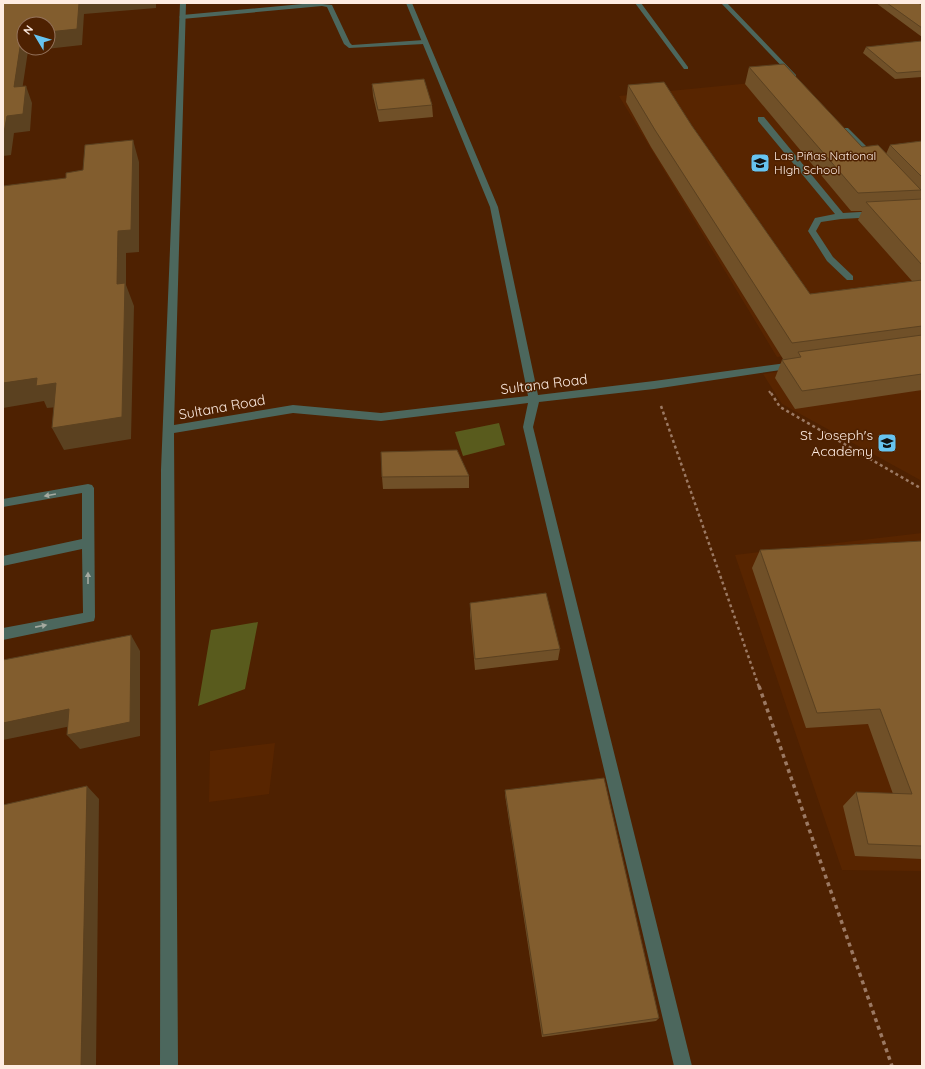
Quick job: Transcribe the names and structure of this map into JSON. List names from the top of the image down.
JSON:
{
  "streets": {
    "street": ["Sultana Road"]
  },
  "places": {
    "school or university": ["Las Piñas National HIgh School", "St Joseph's Academy"]
  },
  "north": "top left"
}
